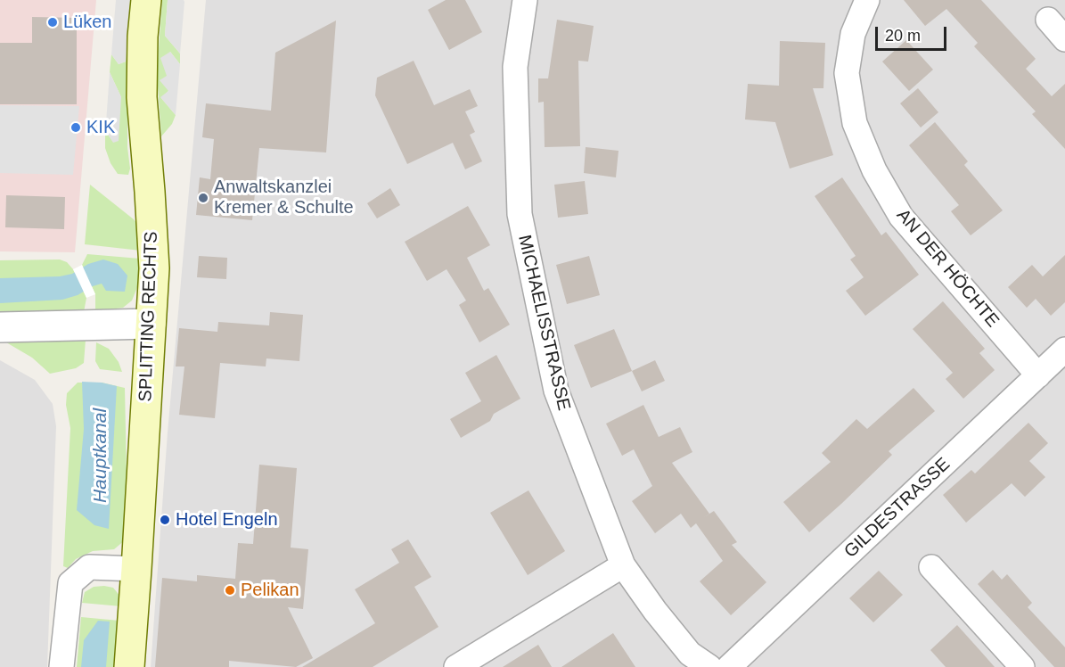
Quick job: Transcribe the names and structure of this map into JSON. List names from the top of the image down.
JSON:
{
  "streets": {
    "main road": ["SPLITTING RECHTS"],
    "street": ["AN DER HÖCHTE", "MICHAELISSTRASSE", "GILDESTRASSE"]
  },
  "crossings": [
    ["AN DER HÖCHTE", "GILDESTRASSE"]
  ],
  "water": ["Hauptkanal"],
  "places": [
    "Lüken",
    "KIK",
    "Anwaltskanzlei Kremer & Schulte",
    "Hotel Engeln",
    "Pelikan"
  ],
  "scale_bar": "20 m"
}
